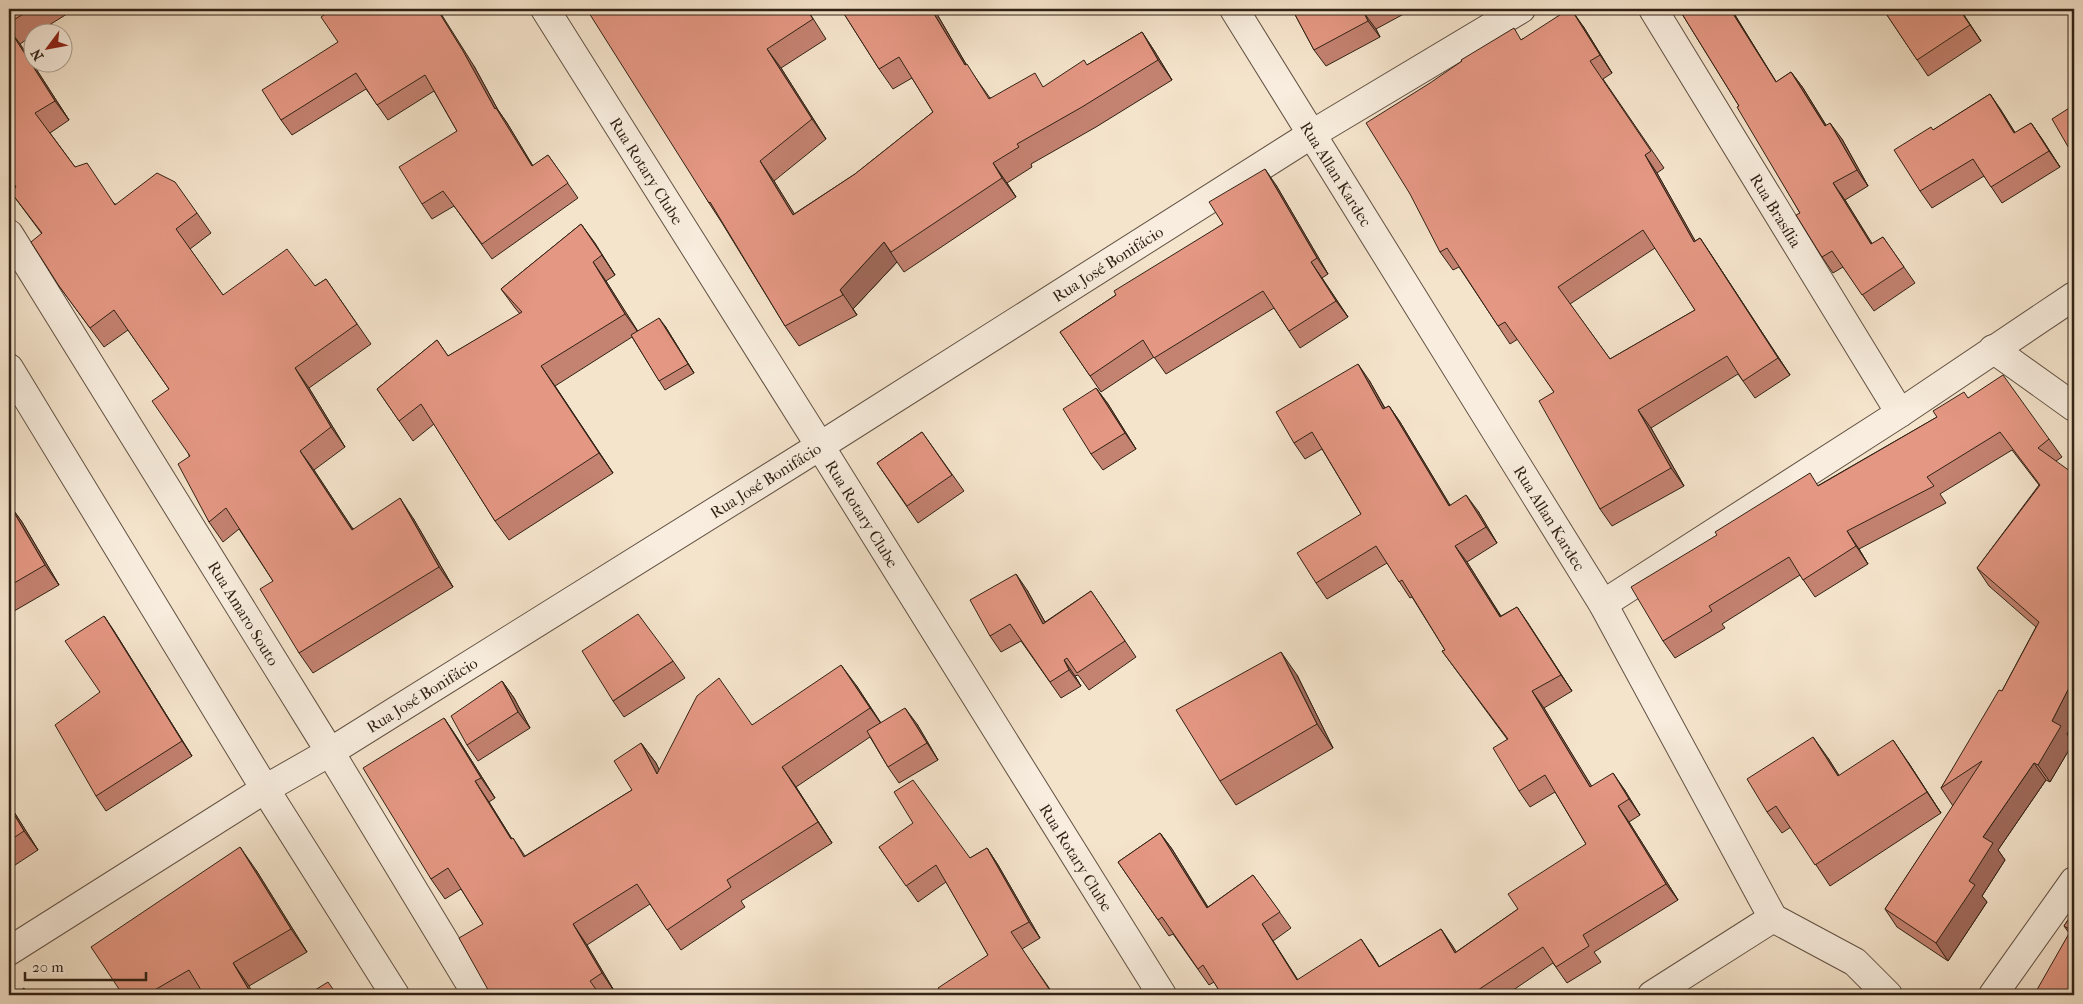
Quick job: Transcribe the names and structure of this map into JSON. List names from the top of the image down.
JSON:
{
  "streets": {
    "street": [
      "Rua Rotary Clube",
      "Rua Allan Kardec",
      "Rua Brasília",
      "Rua José Bonifácio",
      "Rua Amaro Souto"
    ]
  },
  "crossings": [
    ["Rua Rotary Clube", "Rua José Bonifácio"],
    ["Rua Allan Kardec", "Rua José Bonifácio"],
    ["Rua José Bonifácio", "Rua Amaro Souto"]
  ],
  "scale_bar": "20 m",
  "north": "bottom left"
}
